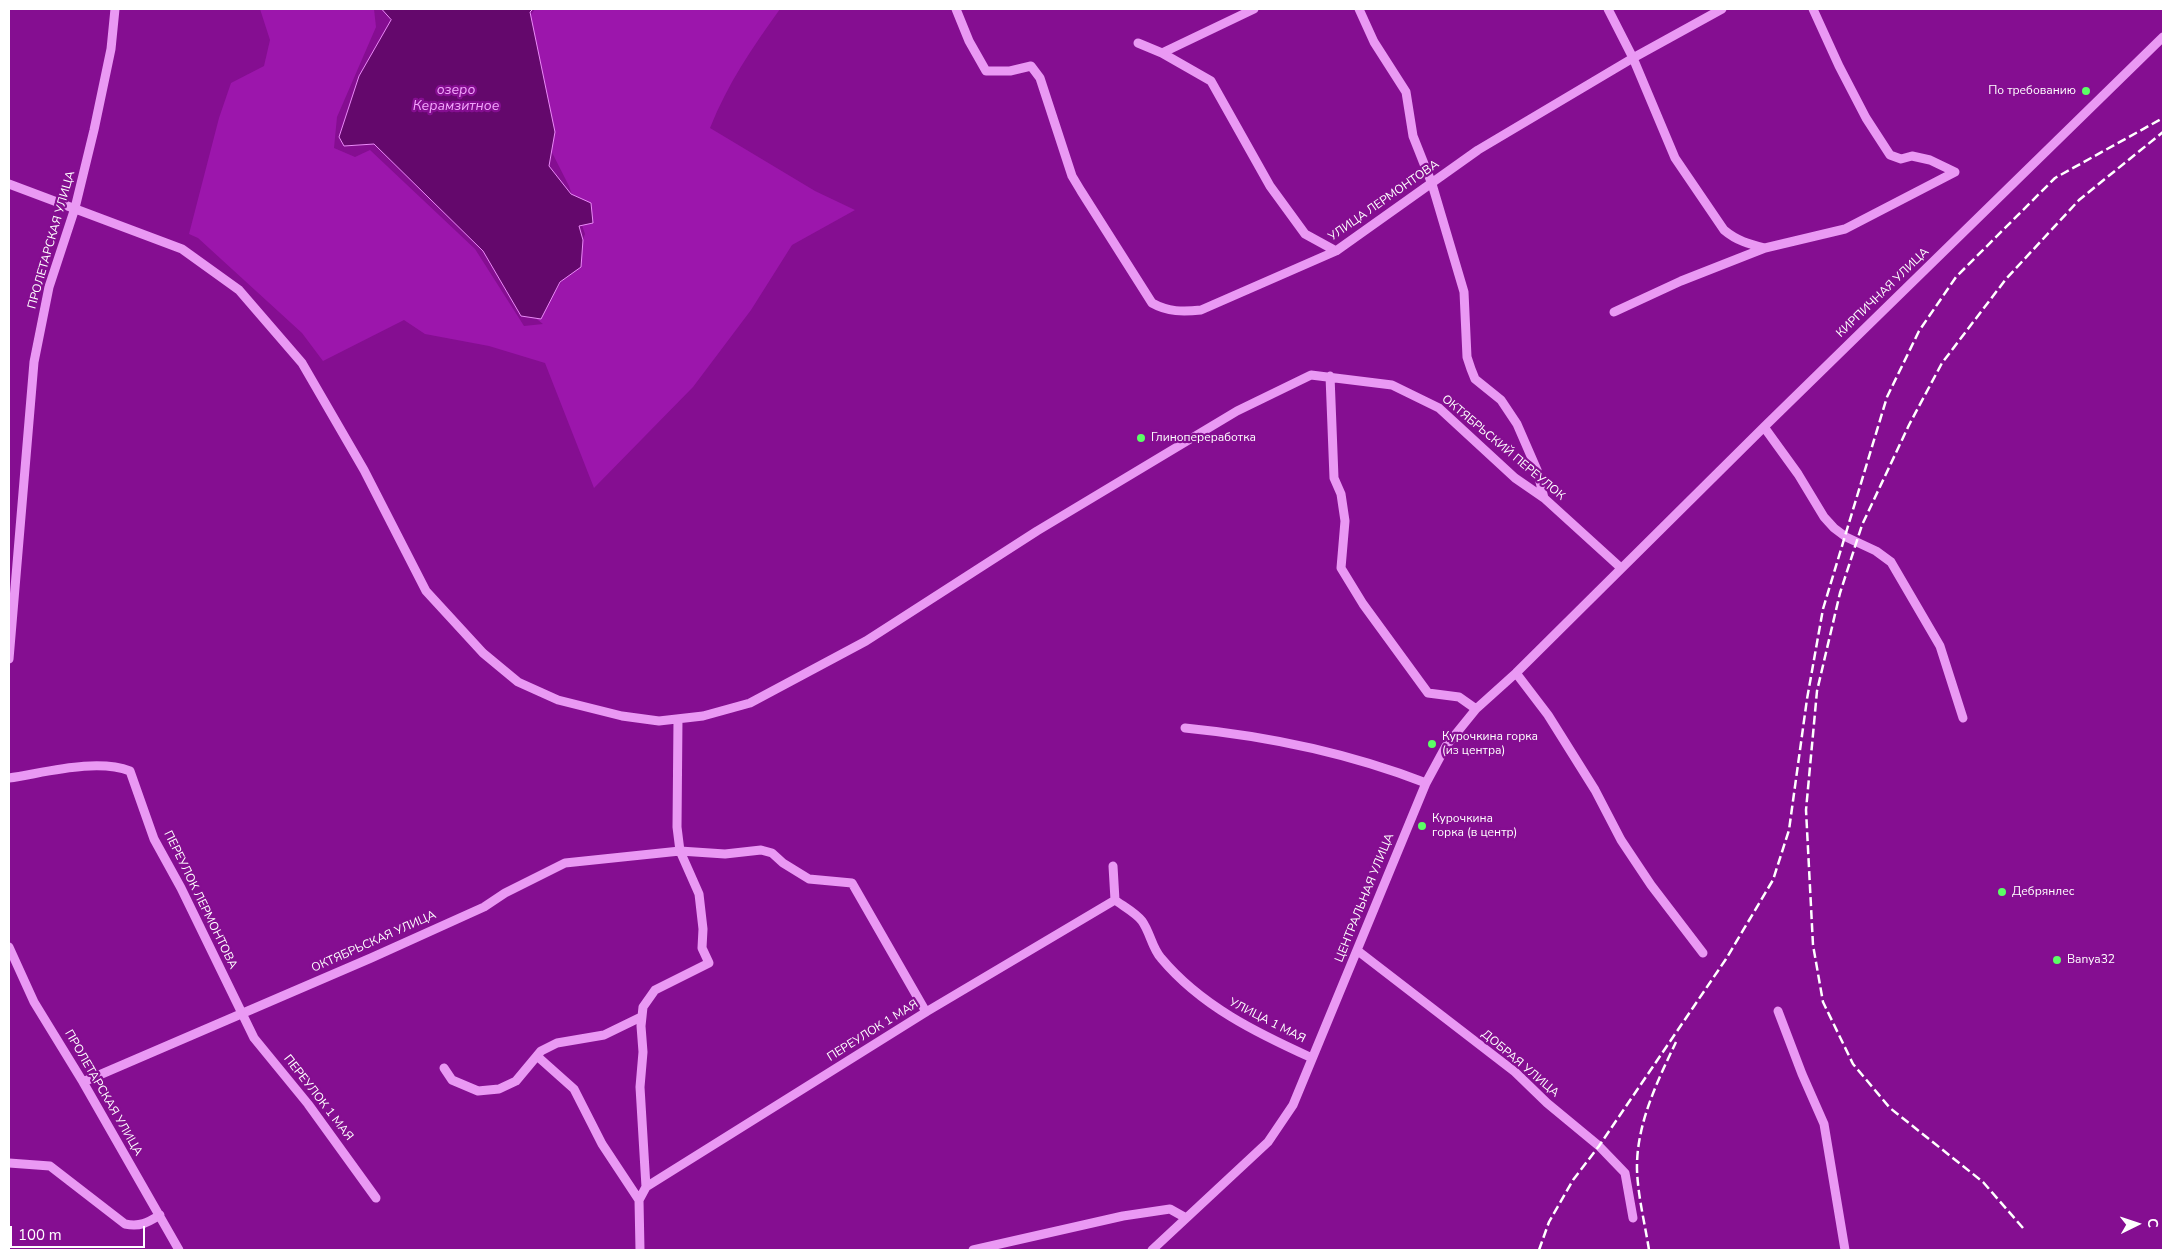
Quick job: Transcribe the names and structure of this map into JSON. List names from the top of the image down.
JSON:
{
  "streets": {
    "street": [
      "УЛИЦА ЛЕРМОНТОВА",
      "ПРОЛЕТАРСКАЯ УЛИЦА",
      "КИРПИЧНАЯ УЛИЦА",
      "ОКТЯБРЬСКИЙ ПЕРЕУЛОК",
      "ЦЕНТРАЛЬНАЯ УЛИЦА",
      "ПЕРЕУЛОК ЛЕРМОНТОВА",
      "ОКТЯБРЬСКАЯ УЛИЦА",
      "УЛИЦА 1 МАЯ",
      "ПЕРЕУЛОК 1 МАЯ",
      "ДОБРАЯ УЛИЦА"
    ]
  },
  "crossings": [
    ["ПРОЛЕТАРСКАЯ УЛИЦА", "ОКТЯБРЬСКИЙ ПЕРЕУЛОК"],
    ["ПРОЛЕТАРСКАЯ УЛИЦА", "ОКТЯБРЬСКАЯ УЛИЦА"],
    ["КИРПИЧНАЯ УЛИЦА", "ОКТЯБРЬСКИЙ ПЕРЕУЛОК"],
    ["КИРПИЧНАЯ УЛИЦА", "ЦЕНТРАЛЬНАЯ УЛИЦА"],
    ["ОКТЯБРЬСКИЙ ПЕРЕУЛОК", "ЦЕНТРАЛЬНАЯ УЛИЦА"],
    ["ЦЕНТРАЛЬНАЯ УЛИЦА", "УЛИЦА 1 МАЯ"],
    ["ЦЕНТРАЛЬНАЯ УЛИЦА", "ДОБРАЯ УЛИЦА"],
    ["ПЕРЕУЛОК ЛЕРМОНТОВА", "ОКТЯБРЬСКАЯ УЛИЦА"],
    ["ПЕРЕУЛОК ЛЕРМОНТОВА", "ПЕРЕУЛОК 1 МАЯ"],
    ["ОКТЯБРЬСКАЯ УЛИЦА", "ПЕРЕУЛОК 1 МАЯ"],
    ["УЛИЦА 1 МАЯ", "ПЕРЕУЛОК 1 МАЯ"]
  ],
  "water": ["озеро Керамзитное"],
  "places": [
    "По требованию",
    "Глинопереработка",
    "Курочкина горка (из центра)",
    "Курочкина горка (в центр)",
    "Дебрянлес",
    "Banya32"
  ],
  "scale_bar": "100 m",
  "north": "right"
}
